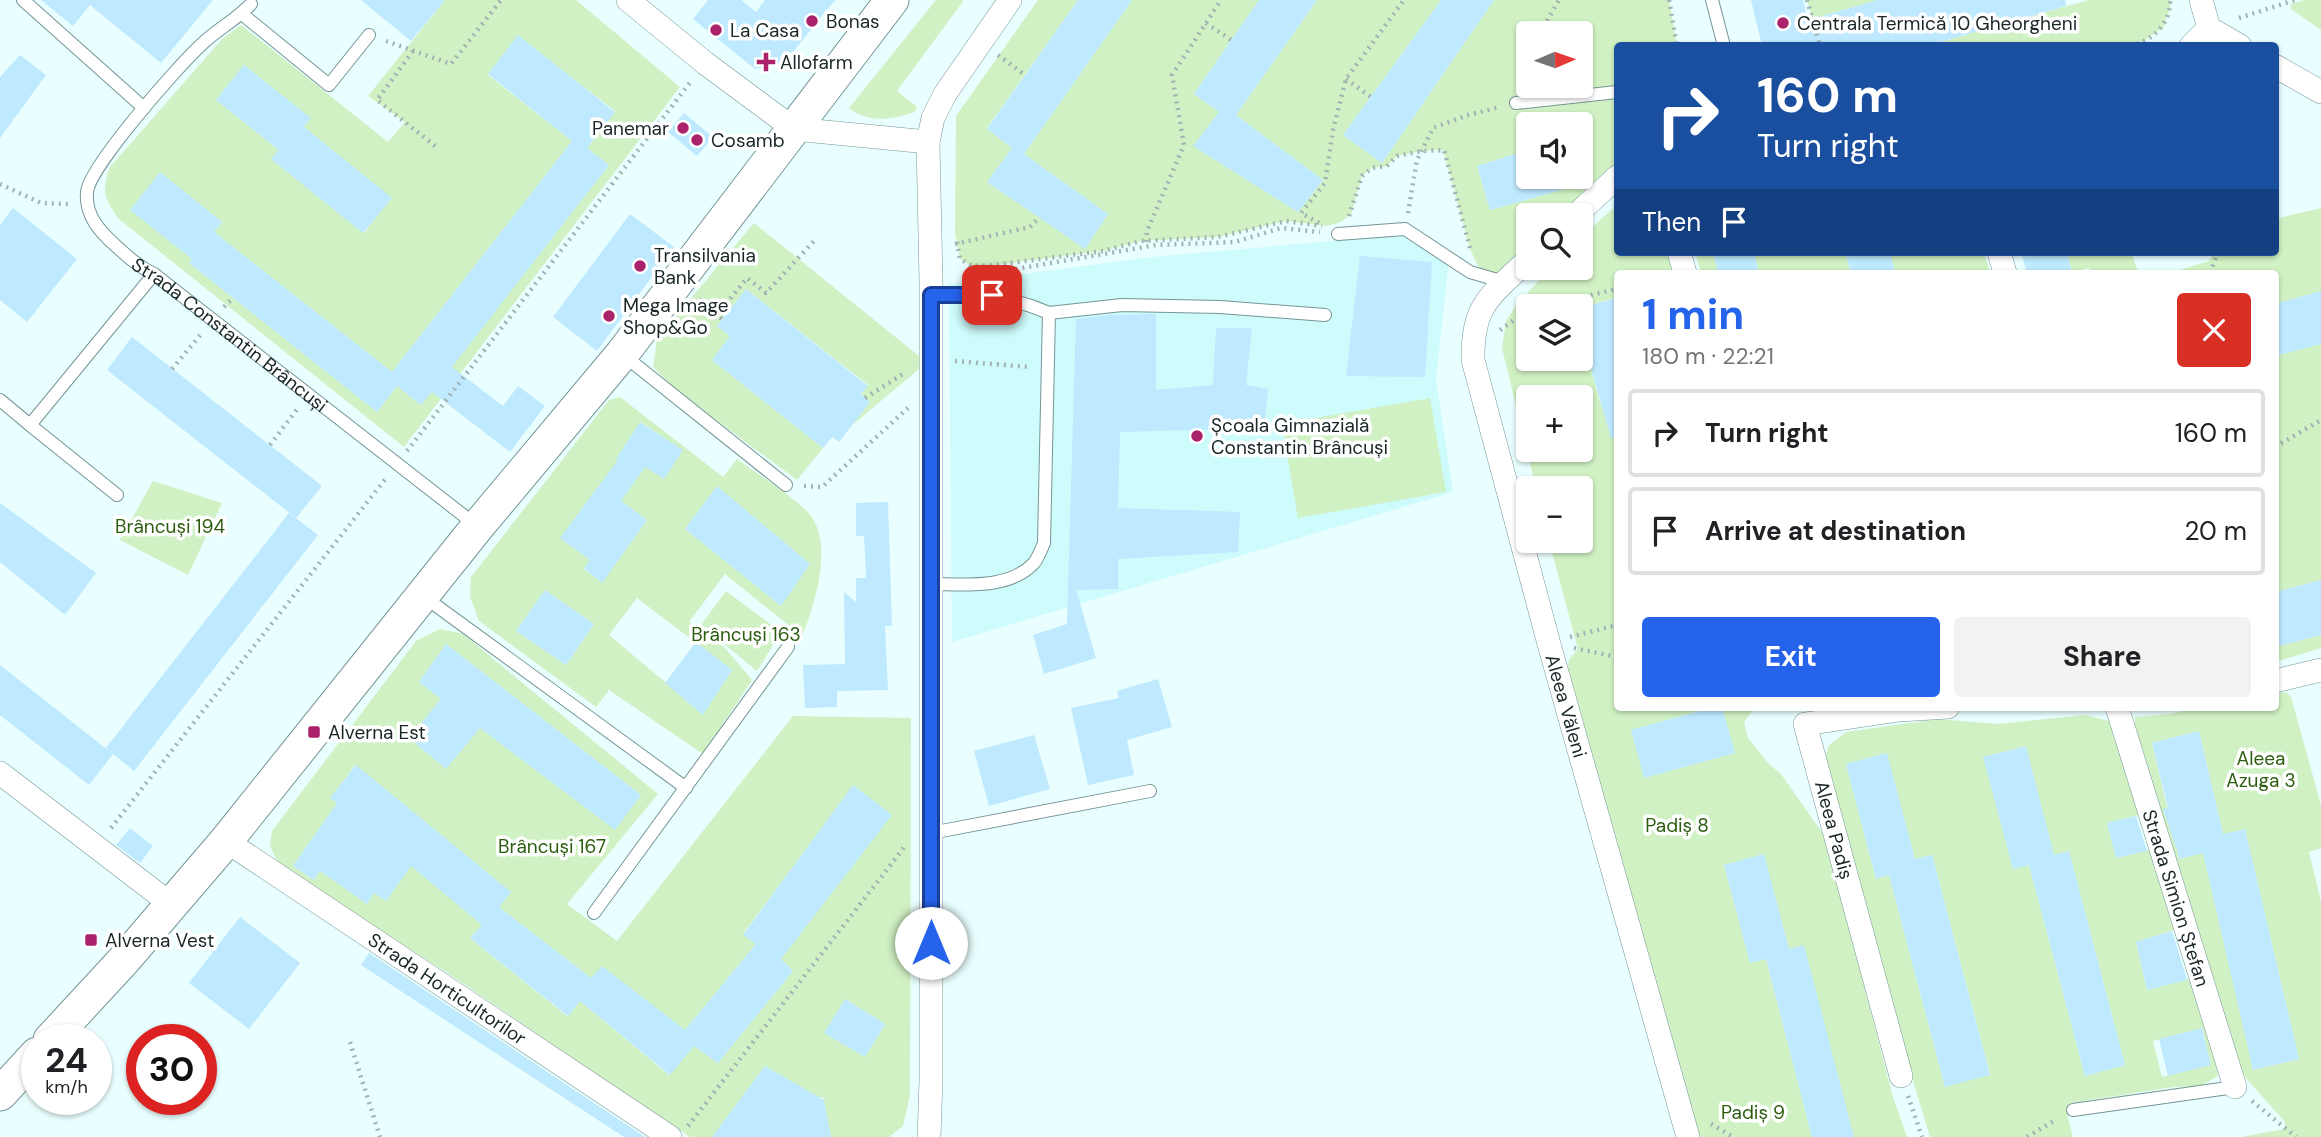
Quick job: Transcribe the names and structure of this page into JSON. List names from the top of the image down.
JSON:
{
  "streets": {
    "street": [
      "Aleea Văleni",
      "Aleea Padiș",
      "Strada Simion Ștefan",
      "Strada Horticultorilor"
    ],
    "lane": ["Strada Constantin Brâncuși"]
  },
  "parks": [
    "Brâncuși 194",
    "Brâncuși 163",
    "Aleea Azuga 3",
    "Padiș 8",
    "Brâncuși 167",
    "Padiș 9"
  ],
  "places": {
    "other": [
      "Bonas",
      "Centrala Termică 10 Gheorgheni",
      "La Casa",
      "Panemar",
      "Cosamb",
      "Transilvania Bank",
      "Mega Image Shop&Go",
      "Școala Gimnazială Constantin Brâncuși"
    ],
    "health": ["Allofarm"],
    "transit": ["Alverna Est", "Alverna Vest"]
  },
  "north": "right",
  "page": {
    "map_buttons": ["+", "−"],
    "turn": ["160 m", "Turn right"],
    "then": "Then",
    "heading": ["1 min", "180 m · 22:21"],
    "list": [
      {
        "name": "Turn right",
        "value": "160 m"
      },
      {
        "name": "Arrive at destination",
        "value": "20 m"
      }
    ],
    "buttons": ["Exit", "Share"],
    "speed": "24 km/h",
    "limit": "30"
  }
}
